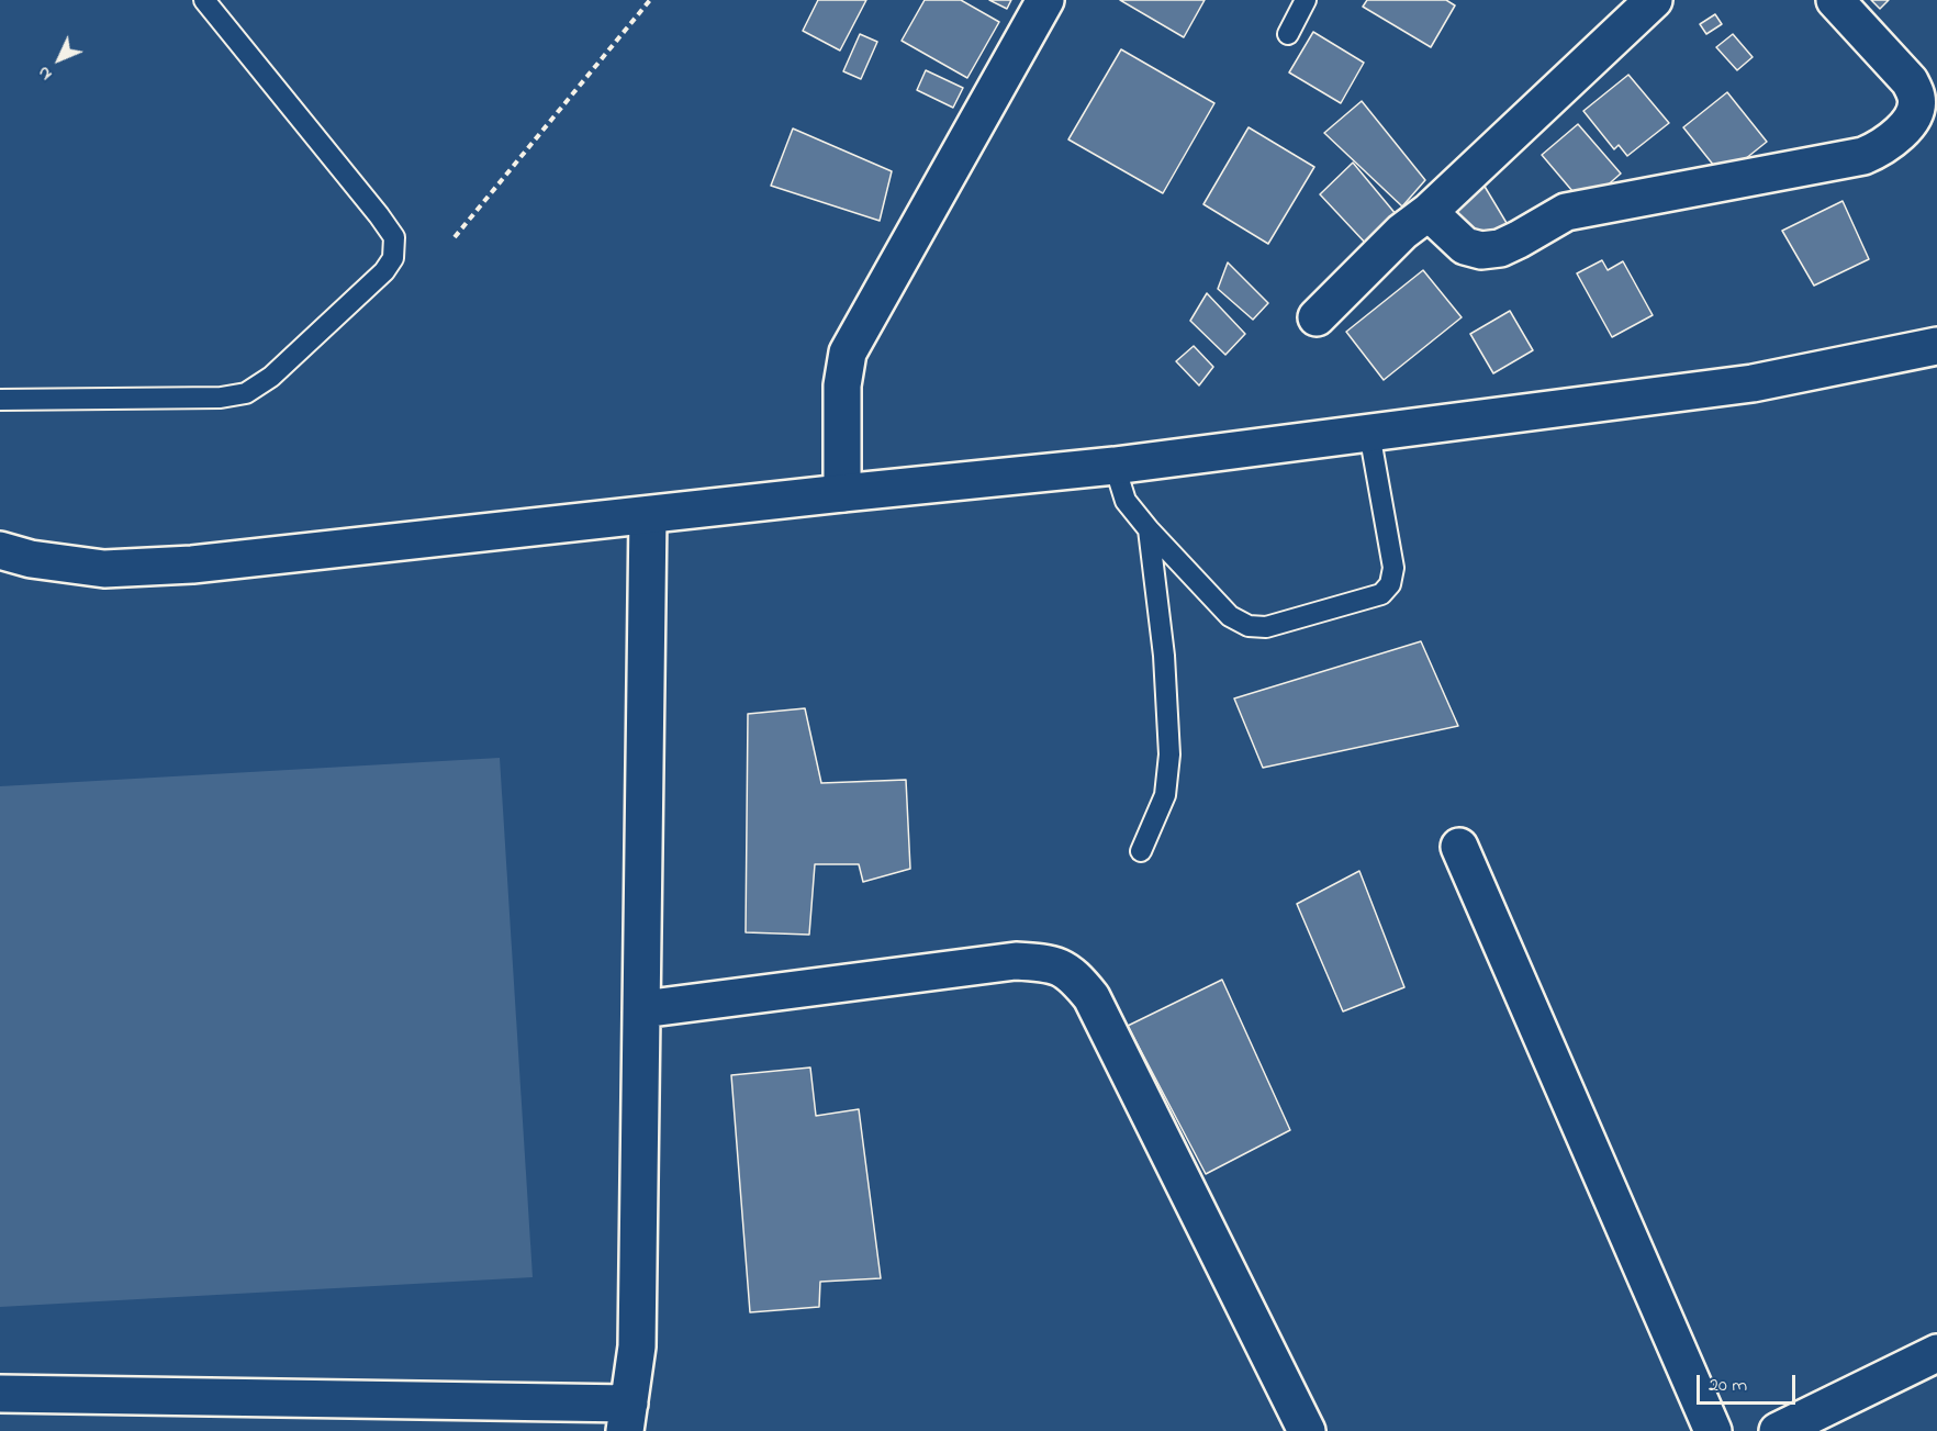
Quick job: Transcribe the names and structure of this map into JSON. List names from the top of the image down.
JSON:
{
  "scale_bar": "20 m",
  "north": "bottom left"
}
